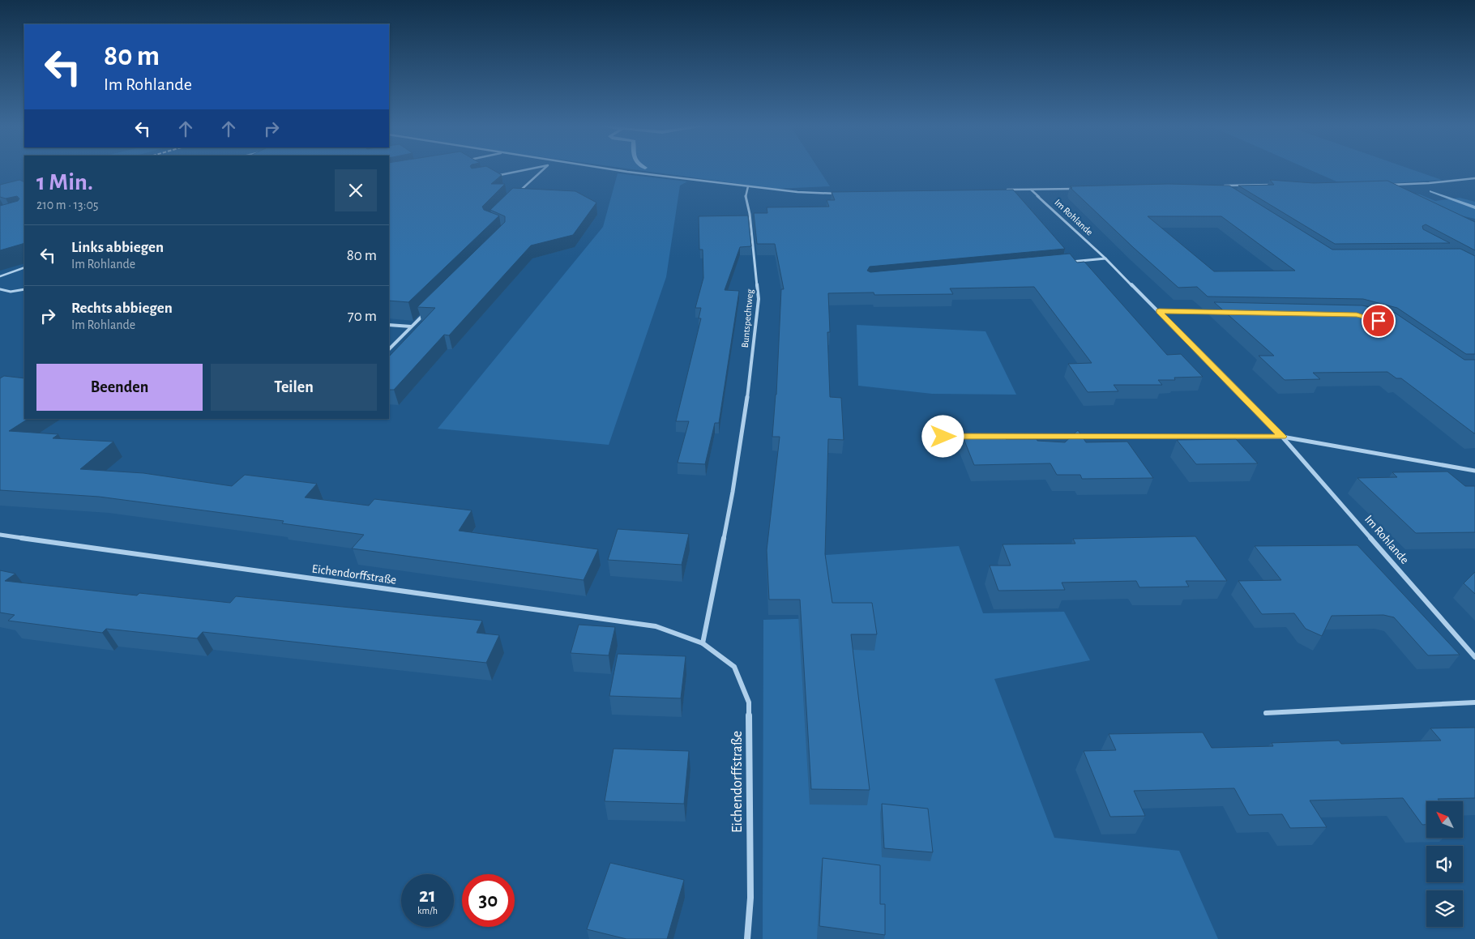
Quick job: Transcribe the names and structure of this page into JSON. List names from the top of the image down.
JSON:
{
  "streets": {
    "street": ["Im Rohlande", "Buntspechtweg", "Eichendorffstraße"]
  },
  "crossings": [
    ["Buntspechtweg", "Eichendorffstraße"]
  ],
  "north": "top left",
  "page": {
    "turn": ["80 m", "Im Rohlande"],
    "heading": ["1 Min.", "210 m · 13:05"],
    "list": [
      {
        "name": "Links abbiegen",
        "note": "Im Rohlande",
        "value": "80 m"
      },
      {
        "name": "Rechts abbiegen",
        "note": "Im Rohlande",
        "value": "70 m"
      }
    ],
    "buttons": ["Beenden", "Teilen"],
    "speed": "21 km/h",
    "limit": "30"
  }
}
